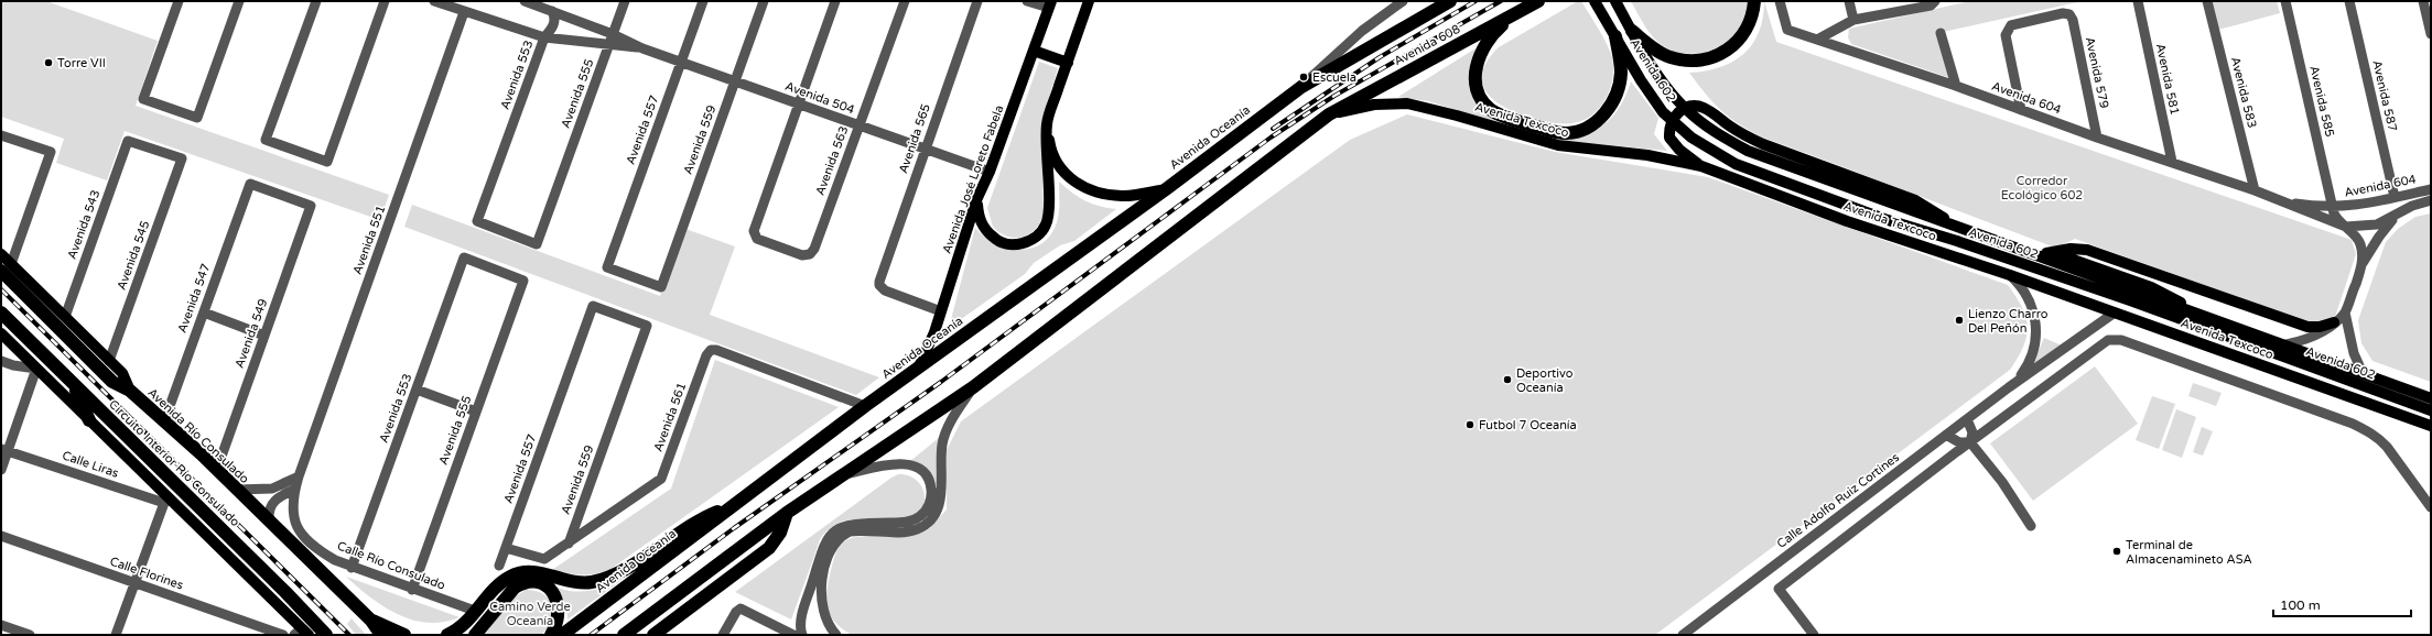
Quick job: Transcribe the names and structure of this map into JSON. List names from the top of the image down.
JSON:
{
  "streets": {
    "highway": [
      "Avenida 608",
      "Avenida Oceanía",
      "Avenida Río Consulado",
      "Circuito Interior Río Consulado"
    ],
    "main road": ["Avenida 602", "Avenida Texcoco", "Avenida José Loreto Fabela"],
    "street": [
      "Avenida 579",
      "Avenida 553",
      "Avenida 581",
      "Avenida 583",
      "Avenida 555",
      "Avenida 587",
      "Avenida 504",
      "Avenida 604",
      "Avenida 585",
      "Avenida 557",
      "Avenida 565",
      "Avenida 559",
      "Avenida 563",
      "Avenida 543",
      "Avenida 551",
      "Avenida 545",
      "Avenida 547",
      "Avenida 549",
      "Avenida 561",
      "Calle Liras",
      "Calle Adolfo Ruiz Cortines",
      "Calle Río Consulado",
      "Calle Florines"
    ]
  },
  "crossings": [
    ["Avenida 608", "Avenida Texcoco"],
    ["Avenida 602", "Avenida 604"],
    ["Avenida 579", "Avenida 604"],
    ["Avenida 553", "Avenida 555"],
    ["Avenida 553", "Avenida 504"],
    ["Avenida 553", "Calle Río Consulado"],
    ["Avenida 581", "Avenida 604"],
    ["Avenida 583", "Avenida 604"],
    ["Avenida 555", "Avenida 504"],
    ["Avenida 555", "Calle Río Consulado"],
    ["Avenida 587", "Avenida 604"],
    ["Avenida 504", "Avenida 557"],
    ["Avenida 504", "Avenida 565"],
    ["Avenida 504", "Avenida 559"],
    ["Avenida 504", "Avenida 563"],
    ["Avenida 504", "Avenida José Loreto Fabela"],
    ["Avenida 504", "Avenida 551"],
    ["Avenida 604", "Avenida 585"],
    ["Avenida Texcoco", "Calle Adolfo Ruiz Cortines"],
    ["Avenida 557", "Avenida 559"],
    ["Avenida 557", "Avenida 561"],
    ["Avenida Oceanía", "Avenida José Loreto Fabela"],
    ["Avenida Oceanía", "Avenida 561"],
    ["Avenida 565", "Avenida José Loreto Fabela"],
    ["Avenida 559", "Avenida 561"],
    ["Avenida 543", "Avenida 545"],
    ["Avenida 543", "Avenida Río Consulado"],
    ["Avenida 551", "Calle Río Consulado"],
    ["Avenida 545", "Avenida Río Consulado"],
    ["Avenida 547", "Avenida 549"],
    ["Avenida 547", "Avenida Río Consulado"],
    ["Avenida 549", "Avenida Río Consulado"],
    ["Avenida Río Consulado", "Circuito Interior Río Consulado"]
  ],
  "parks": ["Corredor Ecológico 602", "Camino Verde Oceanía"],
  "places": [
    "Torre VII",
    "Escuela",
    "Lienzo Charro Del Peñón",
    "Deportivo Oceanía",
    "Futbol 7 Oceanía",
    "Terminal de Almacenamineto ASA"
  ],
  "scale_bar": "100 m"
}
